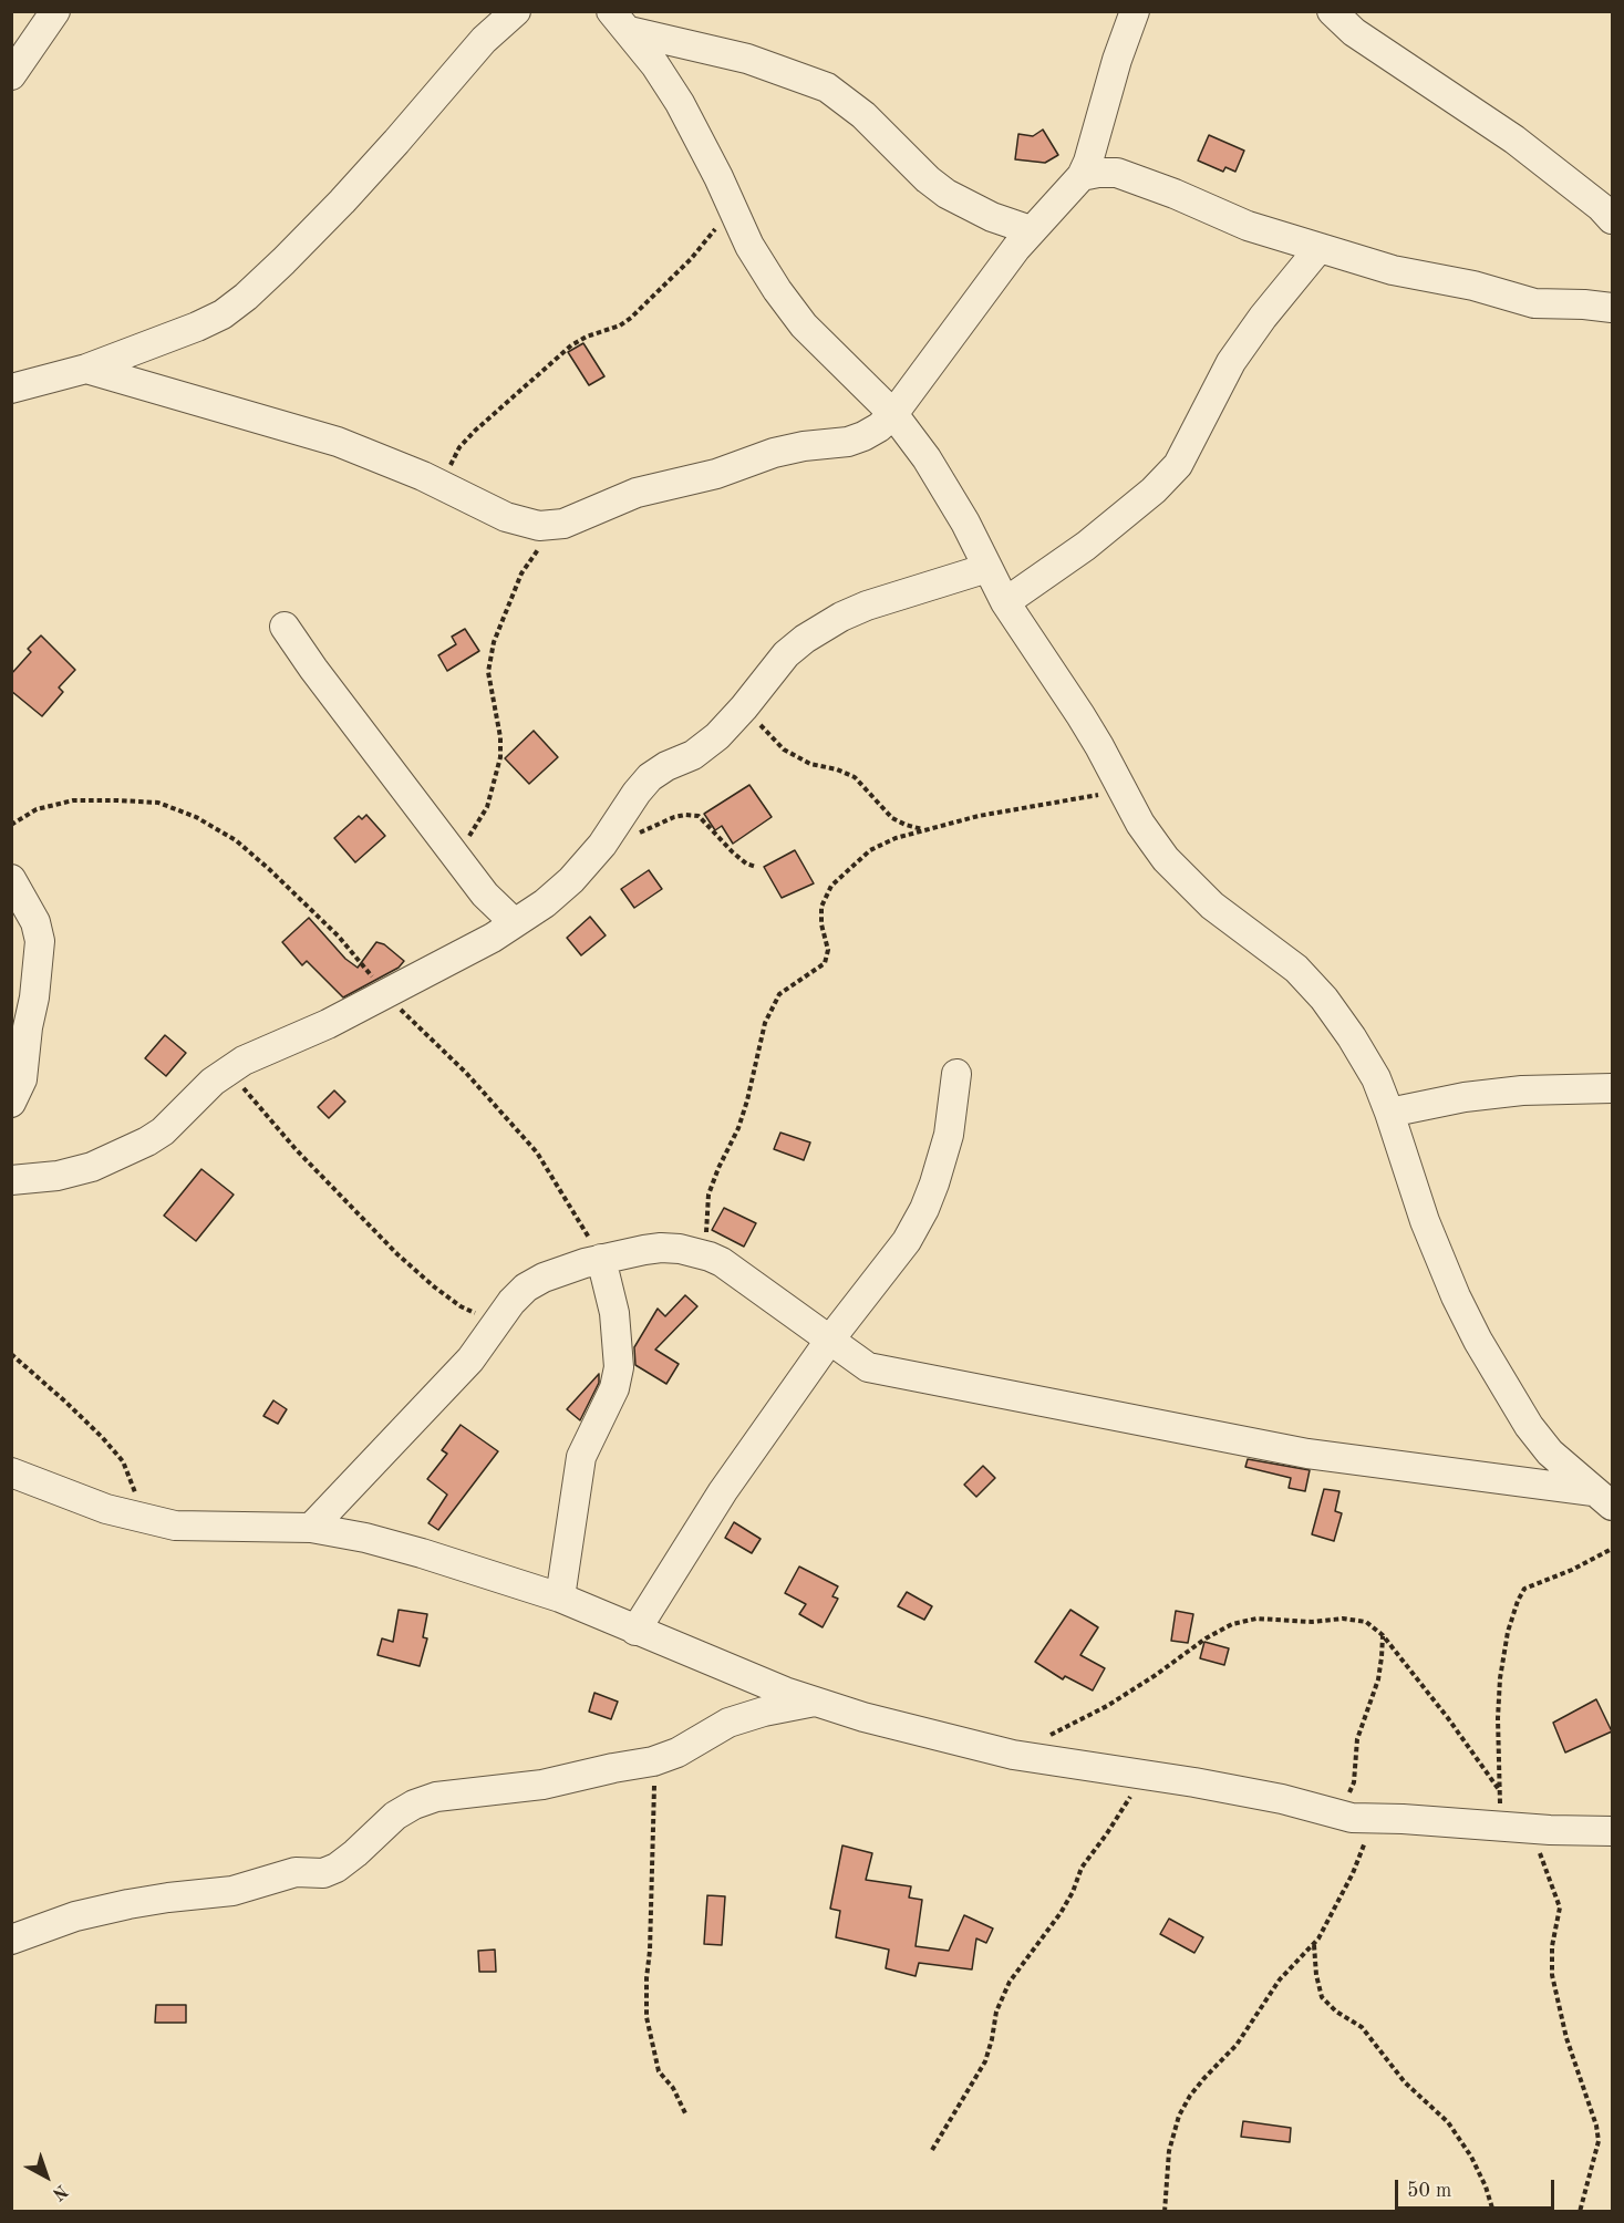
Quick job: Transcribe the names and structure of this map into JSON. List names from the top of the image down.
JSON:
{
  "scale_bar": "50 m",
  "north": "bottom right"
}
